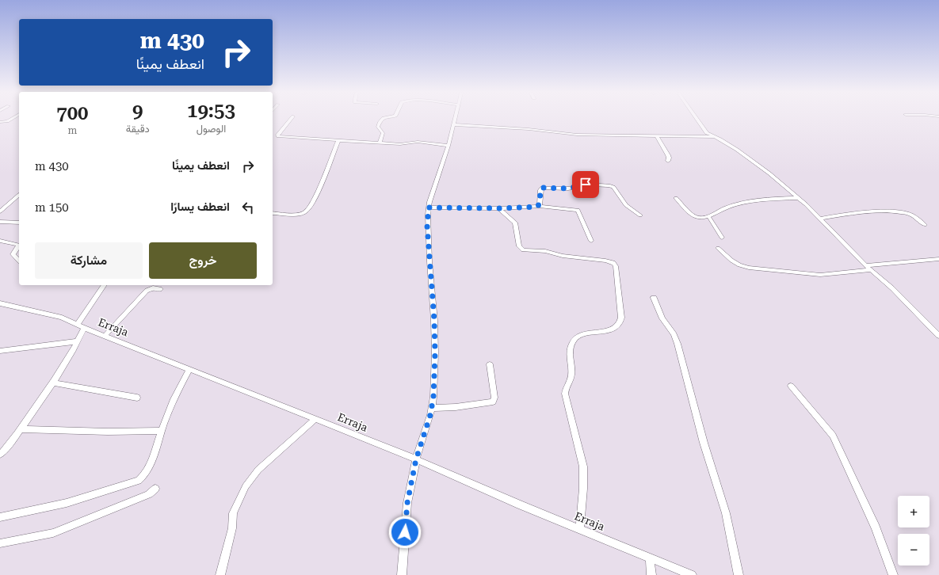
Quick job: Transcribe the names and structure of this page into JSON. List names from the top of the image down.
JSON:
{
  "streets": {
    "street": ["Erraja"]
  },
  "page": {
    "turn": ["430 m", "انعطف يمينًا"],
    "eta": [
      "19:53",
      "الوصول",
      "9",
      "دقيقة",
      "700",
      "m"
    ],
    "list": [
      {
        "name": "انعطف يمينًا",
        "value": "430 m"
      },
      {
        "name": "انعطف يسارًا",
        "value": "150 m"
      }
    ],
    "buttons": ["خروج", "مشاركة"],
    "map_buttons": ["+", "−"]
  }
}
